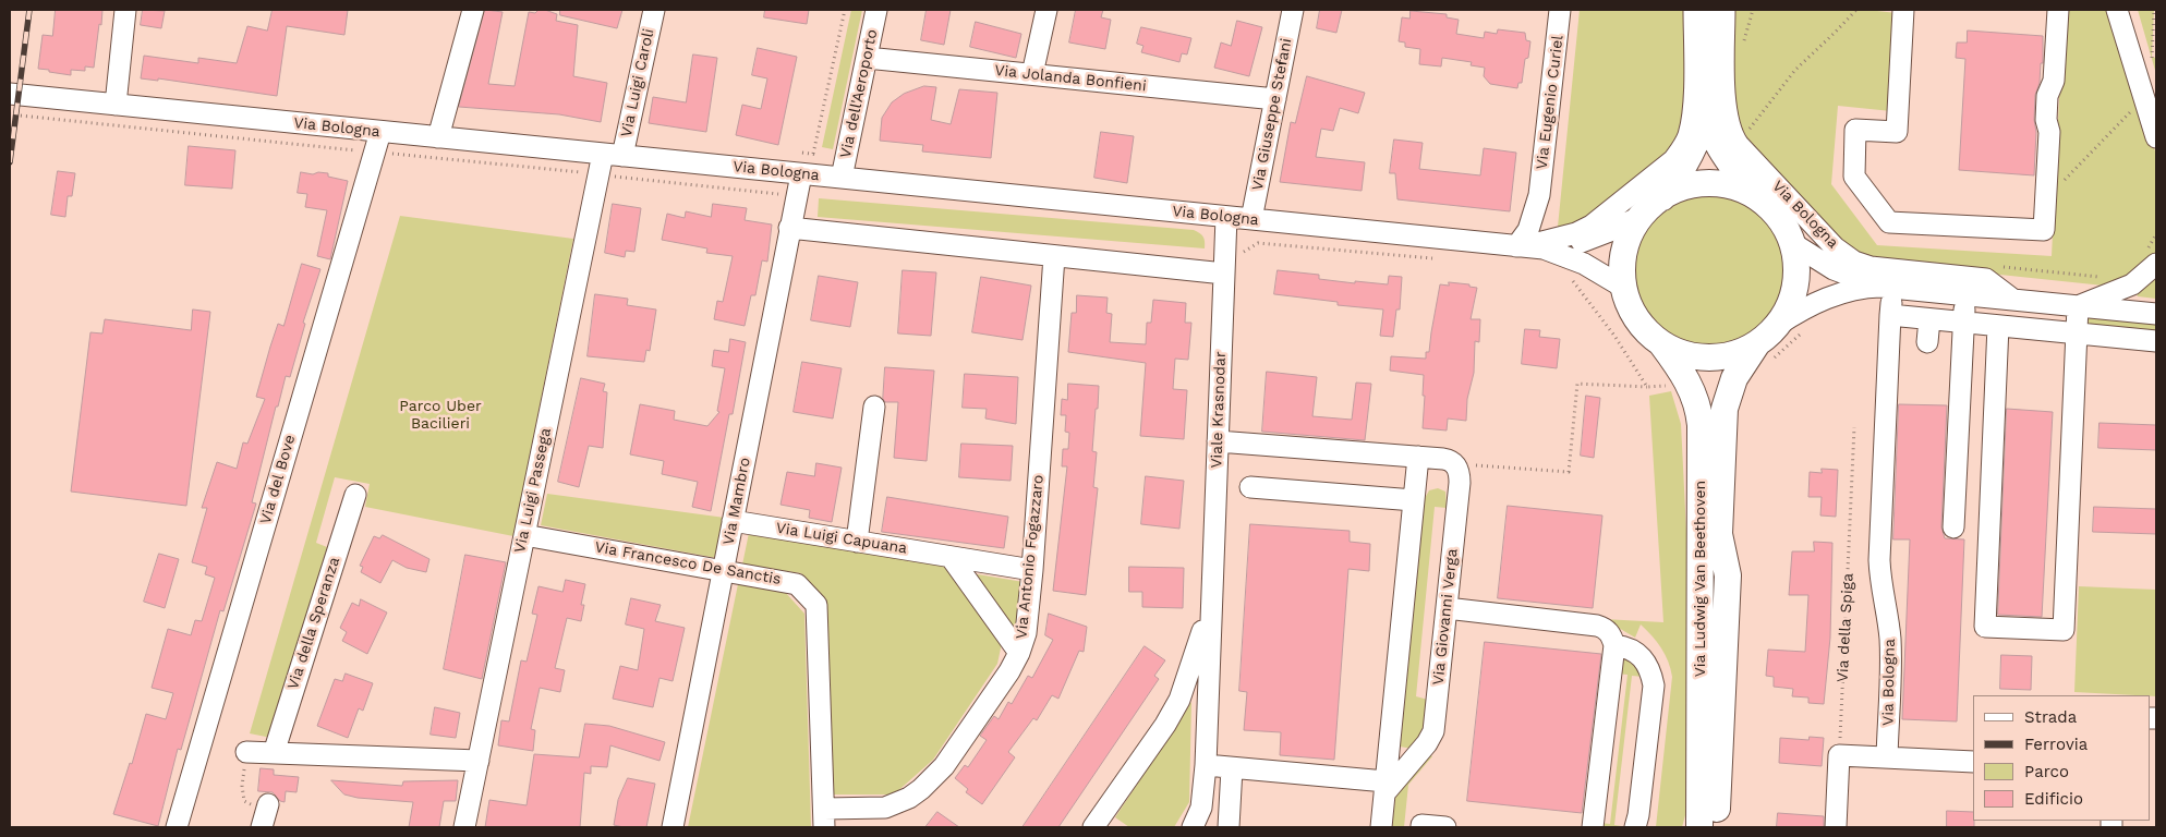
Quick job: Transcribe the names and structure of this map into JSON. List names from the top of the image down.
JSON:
{
  "streets": {
    "main road": ["Via Bologna", "Via Ludwig Van Beethoven"],
    "street": [
      "Via Jolanda Bonfieni",
      "Via Luigi Caroli",
      "Via dell'Aeroporto",
      "Via Eugenio Curiel",
      "Via Giuseppe Stefani",
      "Viale Krasnodar",
      "Via del Bove",
      "Via Luigi Passega",
      "Via Mambro",
      "Via Luigi Capuana",
      "Via Antonio Fogazzaro",
      "Via Francesco De Sanctis",
      "Via Giovanni Verga",
      "Via della Speranza"
    ],
    "path": ["Via della Spiga"]
  },
  "crossings": [
    ["Via Jolanda Bonfieni", "Via dell'Aeroporto"],
    ["Via Jolanda Bonfieni", "Via Giuseppe Stefani"],
    ["Via Luigi Caroli", "Via Bologna"],
    ["Via Luigi Caroli", "Via Luigi Passega"],
    ["Via dell'Aeroporto", "Via Bologna"],
    ["Via Eugenio Curiel", "Via Bologna"],
    ["Via Giuseppe Stefani", "Via Bologna"],
    ["Via Bologna", "Viale Krasnodar"],
    ["Via Bologna", "Via del Bove"],
    ["Via Bologna", "Via Luigi Passega"],
    ["Via Bologna", "Via Mambro"],
    ["Via Bologna", "Via Ludwig Van Beethoven"],
    ["Via Luigi Passega", "Via Francesco De Sanctis"],
    ["Via Mambro", "Via Luigi Capuana"],
    ["Via Mambro", "Via Francesco De Sanctis"],
    ["Via Luigi Capuana", "Via Antonio Fogazzaro"],
    ["Via Antonio Fogazzaro", "Via Francesco De Sanctis"]
  ],
  "parks": ["Parco Uber Bacilieri"],
  "legend": [
    "Strada",
    "Ferrovia",
    "Parco",
    "Edificio"
  ]
}
